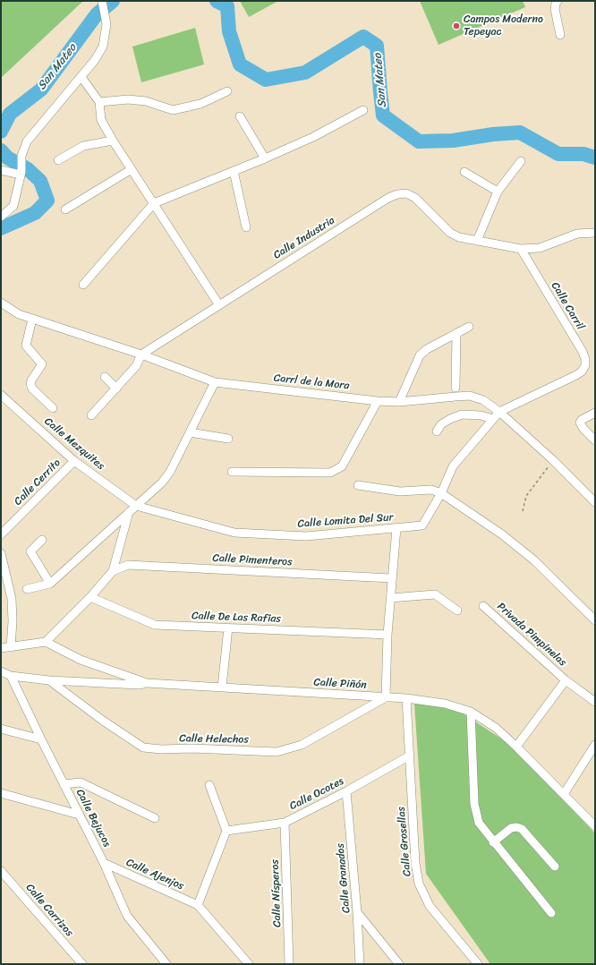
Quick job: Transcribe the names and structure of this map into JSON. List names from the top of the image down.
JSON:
{
  "streets": {
    "street": [
      "Calle Industria",
      "Calle Carril",
      "Carrl de la Mora",
      "Calle Mezquites",
      "Calle Cerrito",
      "Calle Lomita Del Sur",
      "Calle Pimenteros",
      "Calle De Las Rafias",
      "Privada Pimpinelas",
      "Calle Piñón",
      "Calle Helechos",
      "Calle Ocotes",
      "Calle Bejucos",
      "Calle Grosellas",
      "Calle Ajenjos",
      "Calle Granados",
      "Calle Nísperos",
      "Calle Carrizos"
    ]
  },
  "crossings": [
    ["Calle Industria", "Calle Carril"],
    ["Calle Industria", "Carrl de la Mora"],
    ["Calle Carril", "Carrl de la Mora"],
    ["Calle Carril", "Calle Lomita Del Sur"],
    ["Carrl de la Mora", "Calle Lomita Del Sur"],
    ["Calle Mezquites", "Calle Cerrito"],
    ["Calle Mezquites", "Calle Lomita Del Sur"],
    ["Calle Piñón", "Calle Helechos"],
    ["Calle Piñón", "Calle Grosellas"],
    ["Calle Ocotes", "Calle Grosellas"],
    ["Calle Ocotes", "Calle Granados"],
    ["Calle Ocotes", "Calle Nísperos"],
    ["Calle Bejucos", "Calle Ajenjos"]
  ],
  "water": ["San Mateo"],
  "places": ["Campos Moderno Tepeyac"]
}
